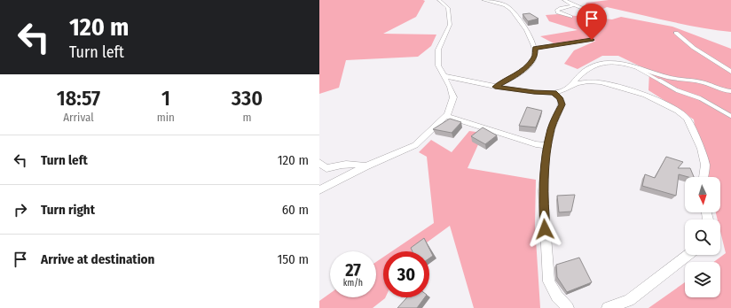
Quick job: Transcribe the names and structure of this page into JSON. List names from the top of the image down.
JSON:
{
  "north": "bottom",
  "page": {
    "turn": ["120 m", "Turn left"],
    "eta": [
      "18:57",
      "Arrival",
      "1",
      "min",
      "330",
      "m"
    ],
    "list": [
      {
        "name": "Turn left",
        "value": "120 m"
      },
      {
        "name": "Turn right",
        "value": "60 m"
      },
      {
        "name": "Arrive at destination",
        "value": "150 m"
      }
    ],
    "speed": "27 km/h",
    "limit": "30"
  }
}
